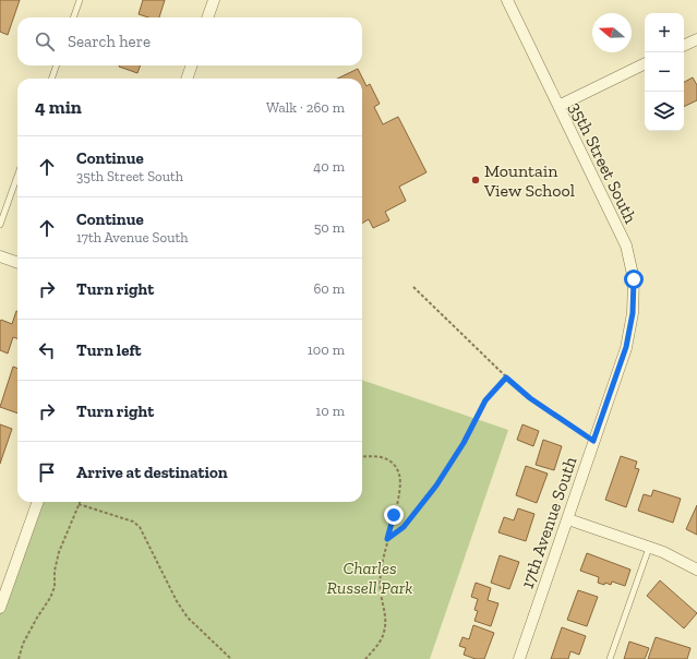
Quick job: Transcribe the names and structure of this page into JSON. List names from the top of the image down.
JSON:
{
  "streets": {
    "street": ["35th Street South", "17th Avenue South"]
  },
  "crossings": [
    ["35th Street South", "17th Avenue South"]
  ],
  "parks": ["Charles Russell Park"],
  "places": ["Mountain View School"],
  "north": "left",
  "page": {
    "map_buttons": ["+", "−"],
    "search": "Search here",
    "heading": ["4 min", "Walk · 260 m"],
    "list": [
      ["Continue", "35th Street South", "40 m"],
      ["Continue", "17th Avenue South", "50 m"],
      ["Turn right", "60 m"],
      ["Turn left", "100 m"],
      ["Turn right", "10 m"],
      "Arrive at destination"
    ]
  }
}
